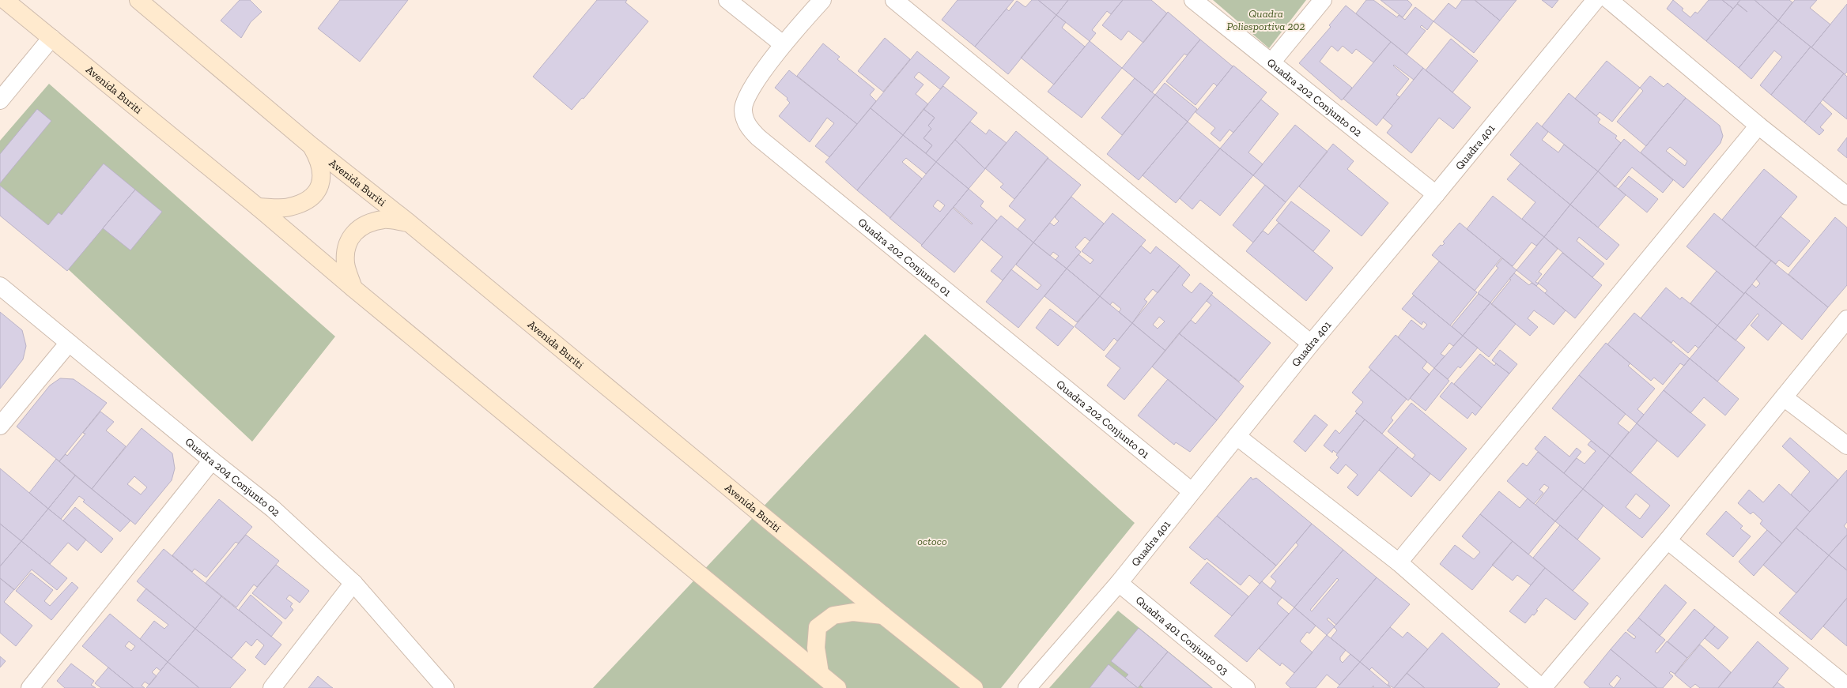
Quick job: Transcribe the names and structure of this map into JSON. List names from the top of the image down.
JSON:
{
  "streets": {
    "main road": ["Avenida Buriti"],
    "street": [
      "Quadra 202 Conjunto 02",
      "Quadra 401",
      "Quadra 202 Conjunto 01",
      "Quadra 204 Conjunto 02",
      "Quadra 401 Conjunto 03"
    ]
  },
  "crossings": [
    ["Quadra 202 Conjunto 02", "Quadra 401"],
    ["Quadra 401", "Quadra 202 Conjunto 01"],
    ["Quadra 401", "Quadra 401 Conjunto 03"]
  ],
  "parks": ["Quadra Poliesportiva 202", "octoco"]
}
